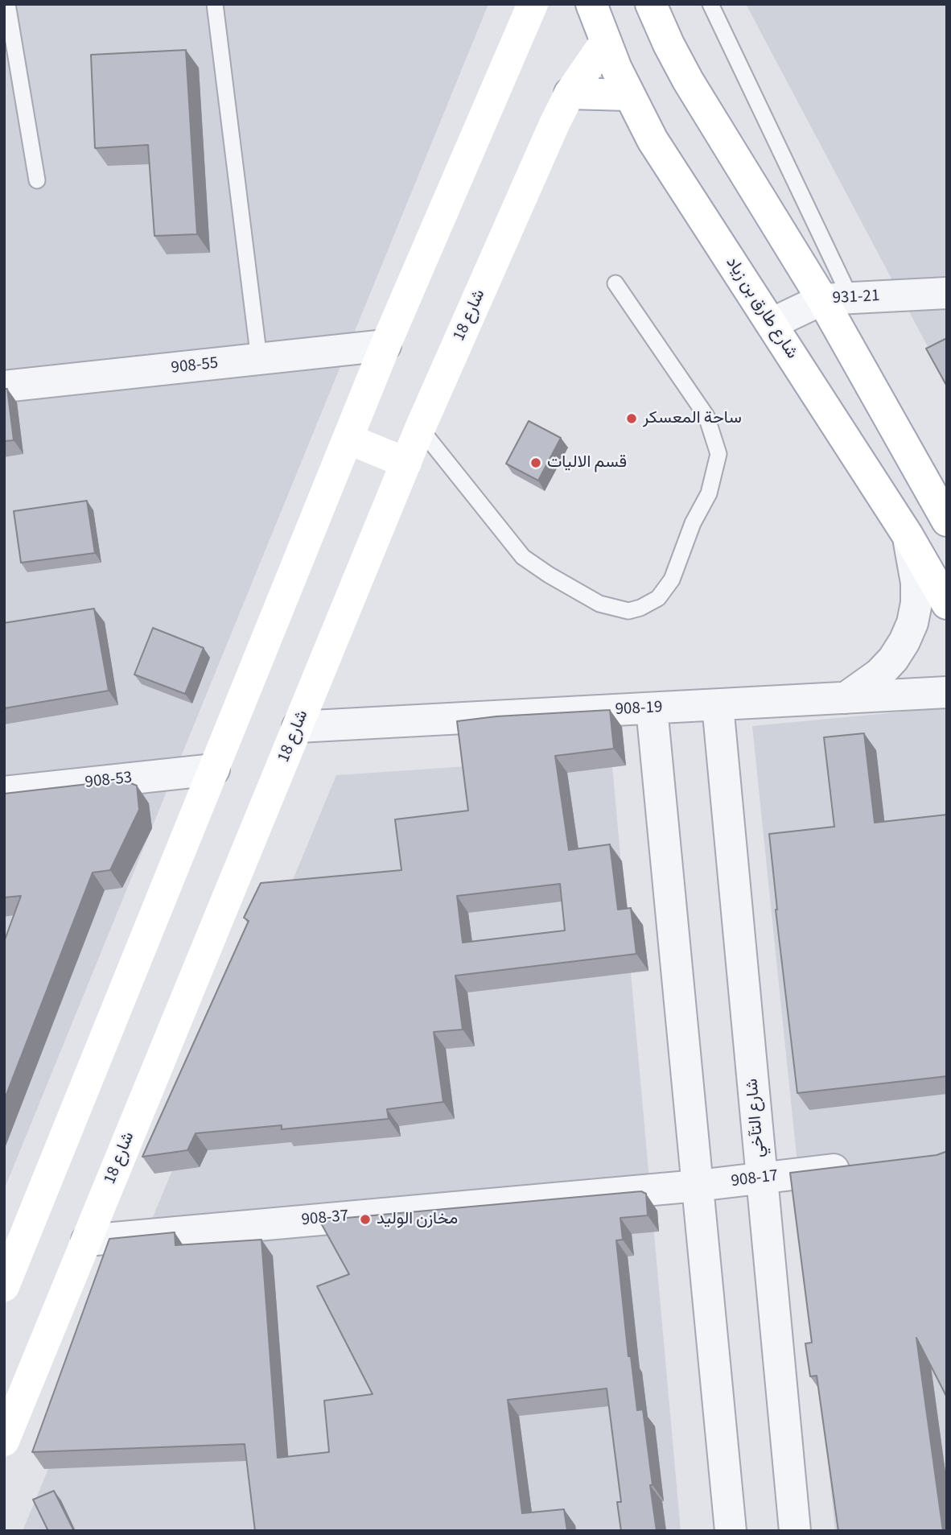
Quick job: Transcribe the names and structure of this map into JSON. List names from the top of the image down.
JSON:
{
  "streets": {
    "street": [
      "931-21",
      "شارع طارق بن زياد",
      "شارع 18",
      "908-55",
      "908-19",
      "908-53",
      "شارع التآخي",
      "908-17",
      "908-37"
    ]
  },
  "crossings": [
    ["931-21", "شارع طارق بن زياد"],
    ["شارع طارق بن زياد", "شارع 18"],
    ["شارع 18", "908-19"],
    ["شارع 18", "908-37"],
    ["908-19", "شارع التآخي"],
    ["شارع التآخي", "908-17"],
    ["908-17", "908-37"]
  ],
  "places": ["ساحة المعسكر", "قسم الاليات", "مخازن الوليد"]
}
